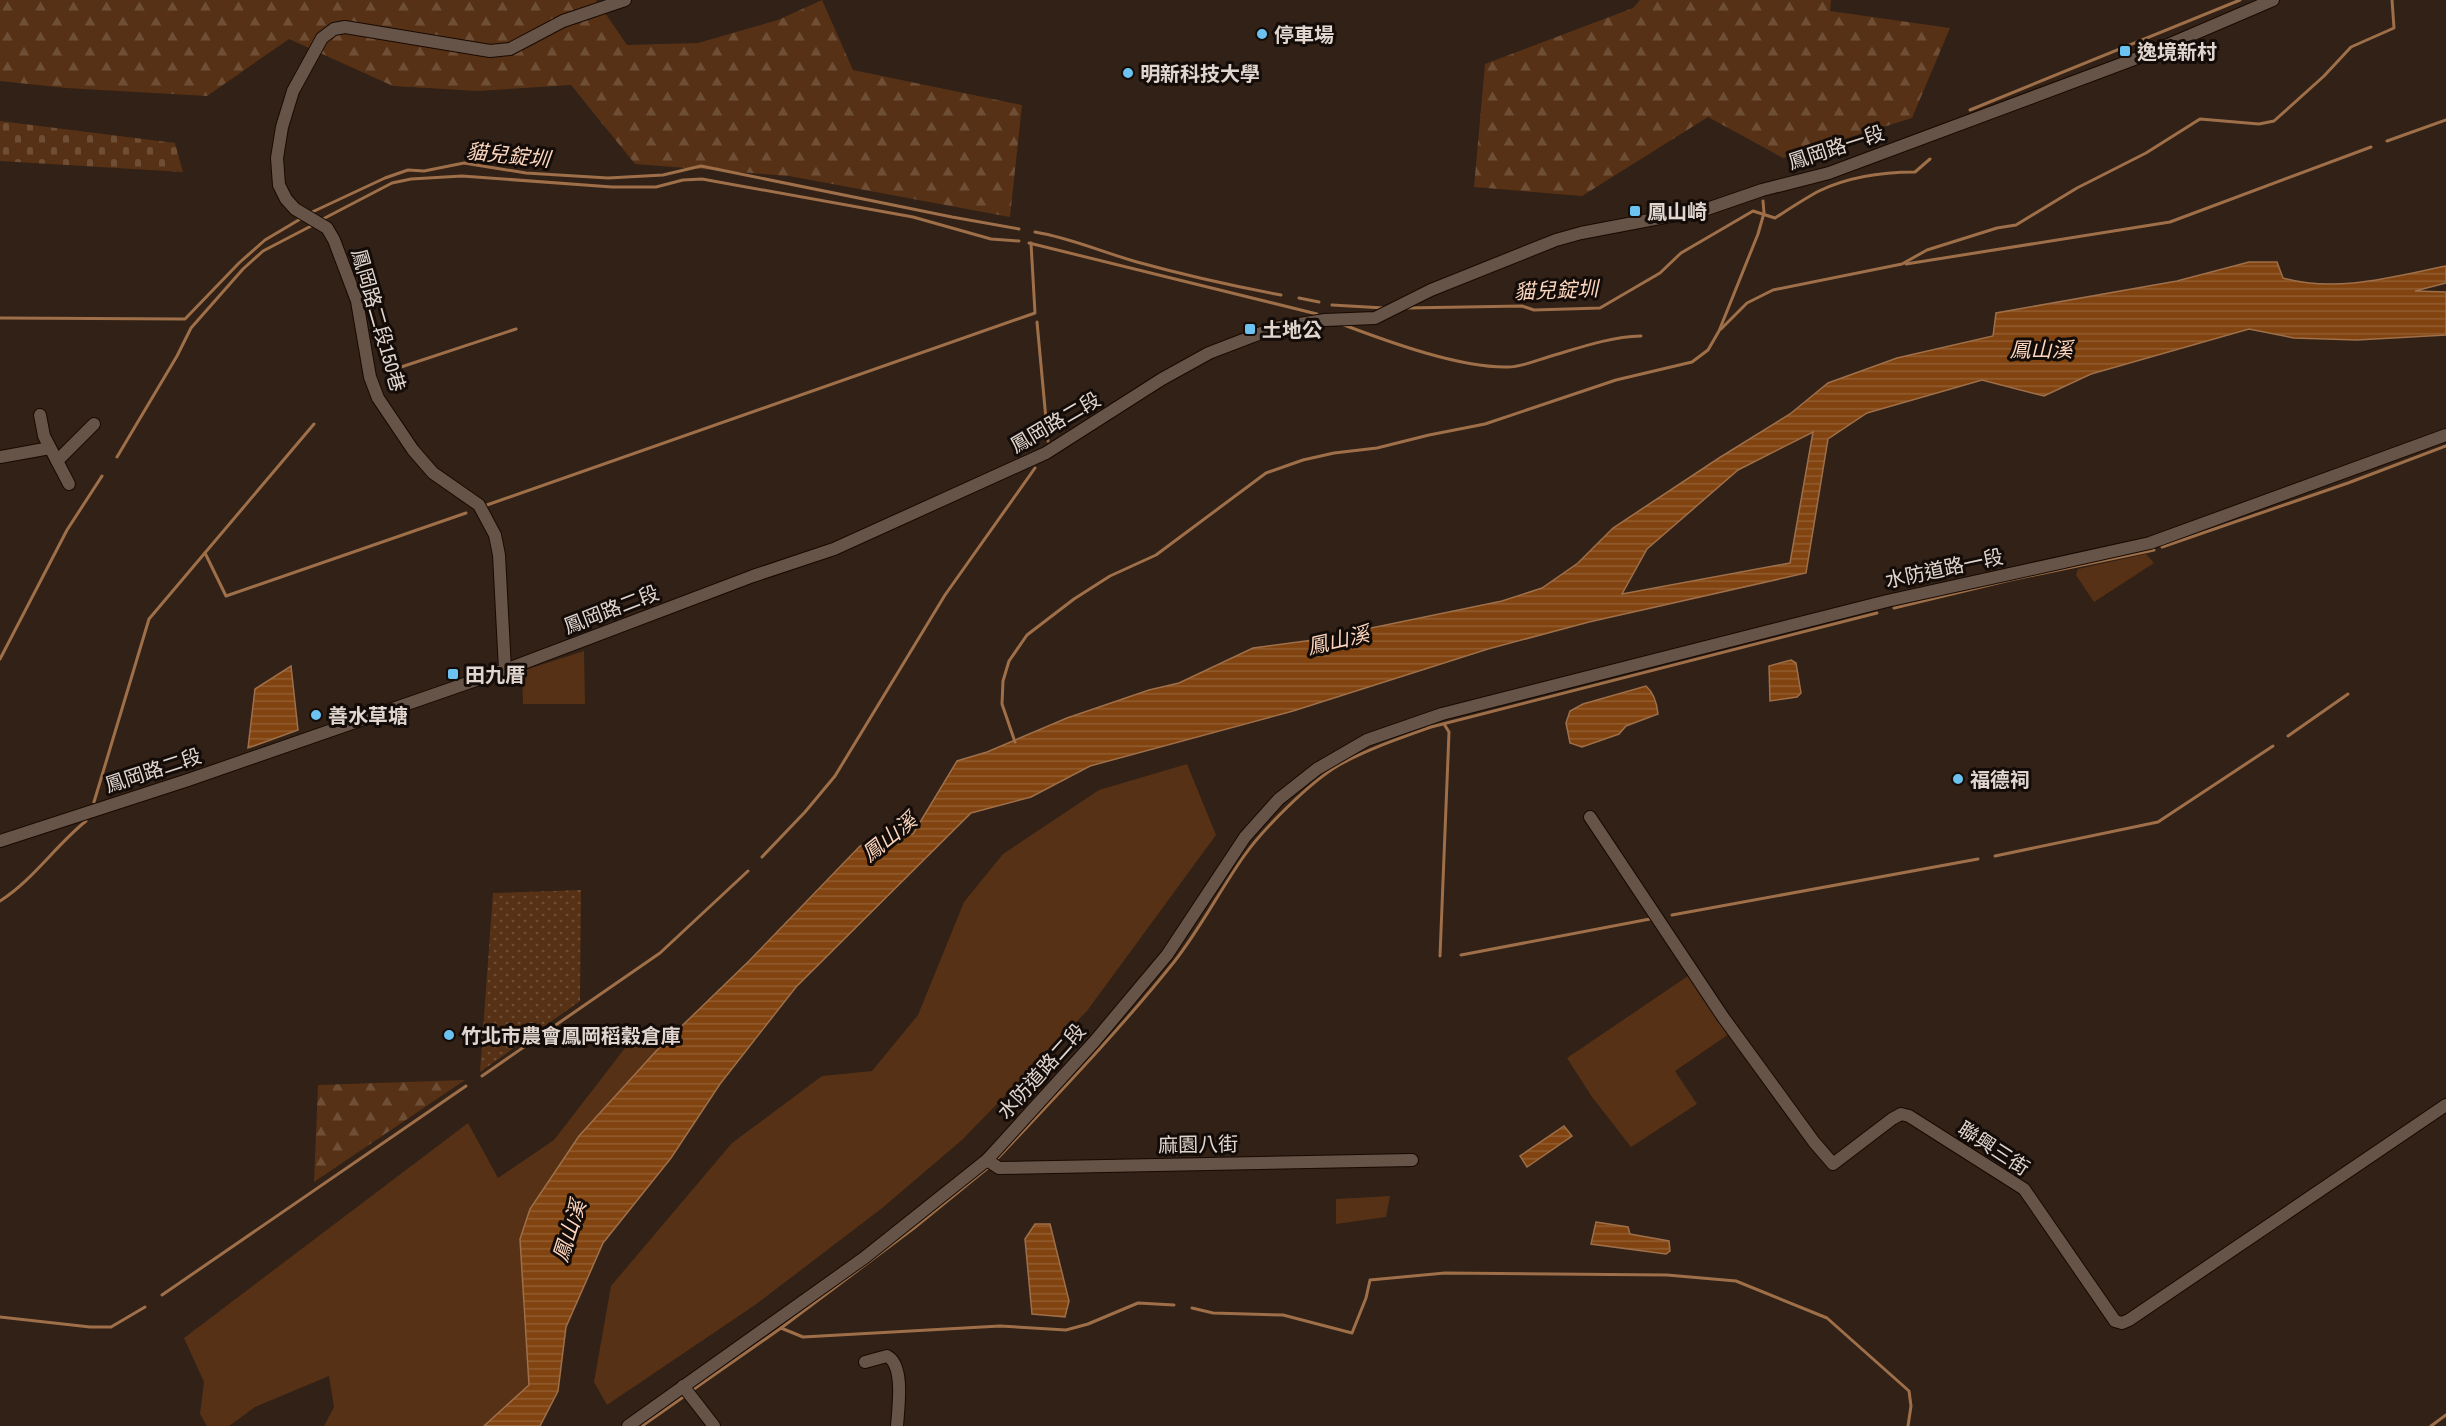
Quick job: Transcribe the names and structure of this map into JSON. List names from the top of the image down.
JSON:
{
  "streets": {
    "street": [
      "鳳岡路一段",
      "鳳岡路二段150巷",
      "鳳岡路二段",
      "水防道路一段",
      "水防道路二段",
      "麻園八街",
      "聯興三街"
    ]
  },
  "crossings": [
    ["鳳岡路一段", "鳳岡路二段"],
    ["鳳岡路二段150巷", "鳳岡路二段"],
    ["水防道路一段", "水防道路二段"],
    ["水防道路二段", "麻園八街"]
  ],
  "water": ["貓兒錠圳", "鳳山溪"],
  "places": {
    "other": [
      "停車場",
      "明新科技大學",
      "善水草塘",
      "福德祠",
      "竹北市農會鳳岡稻穀倉庫"
    ],
    "transit": [
      "逸境新村",
      "鳳山崎",
      "土地公",
      "田九厝"
    ]
  }
}
